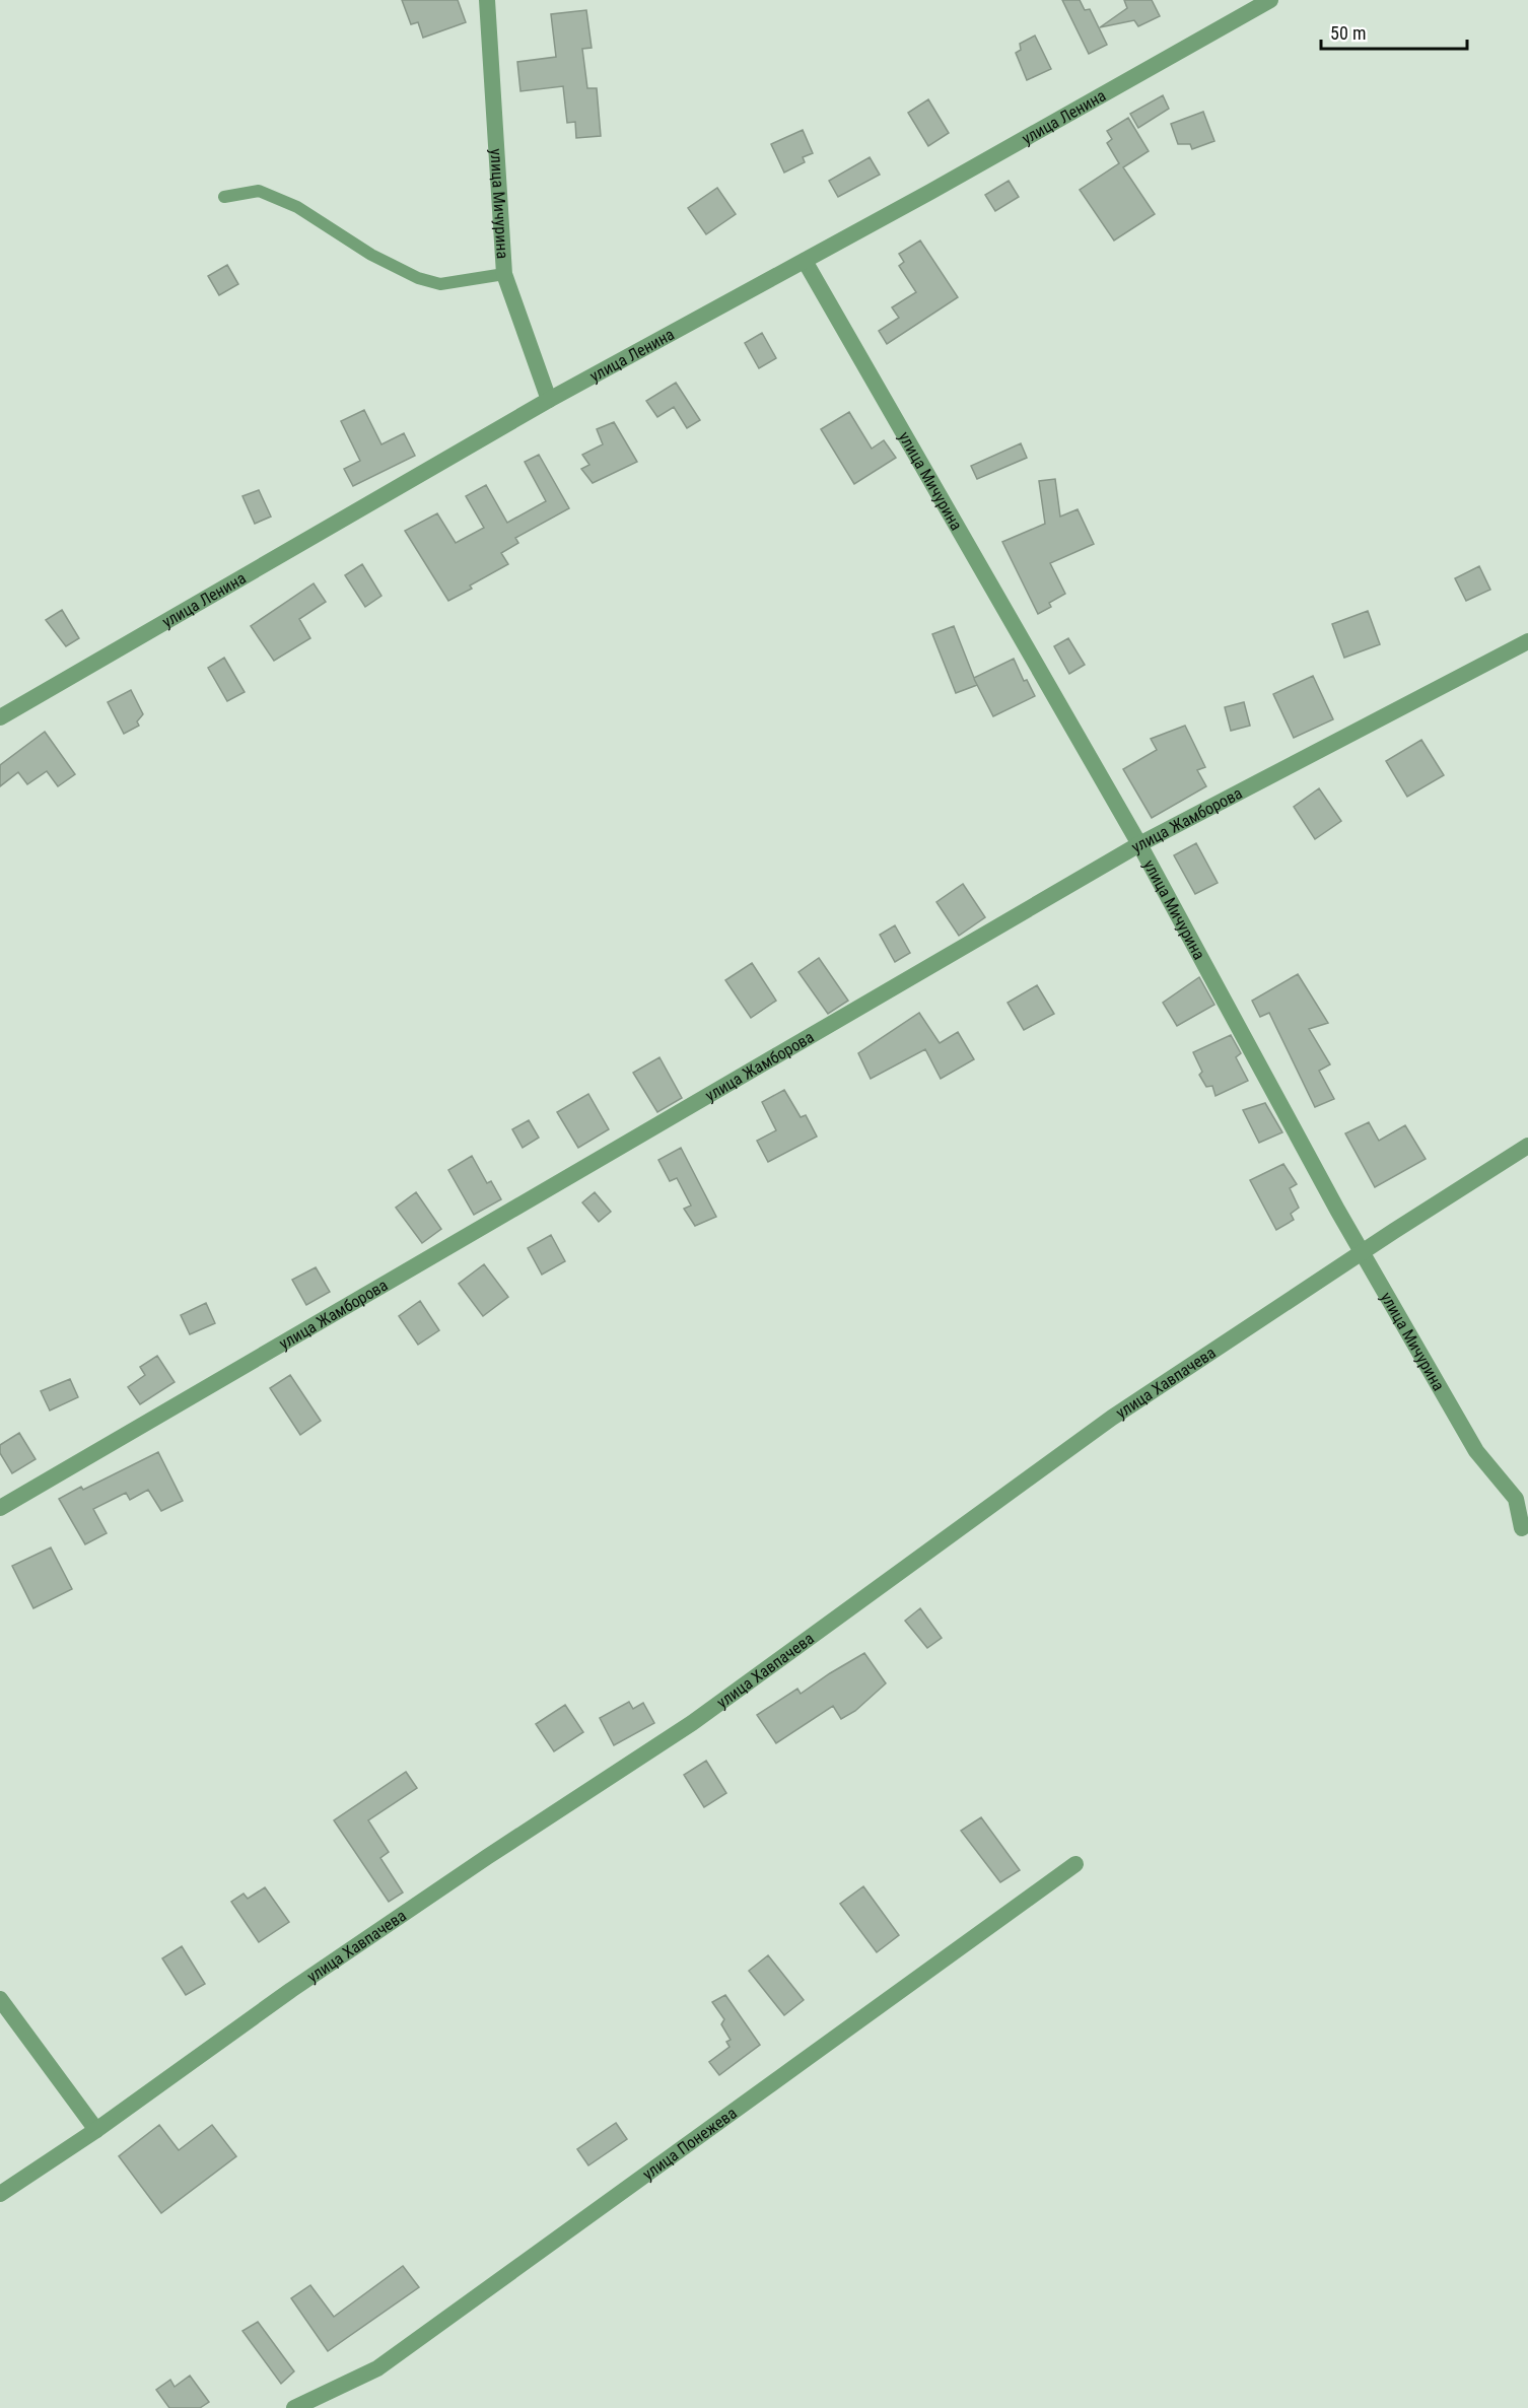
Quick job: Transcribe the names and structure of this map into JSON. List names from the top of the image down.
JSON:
{
  "streets": {
    "street": [
      "улица Ленина",
      "улица Мичурина",
      "улица Жамборова",
      "улица Хавпачева",
      "улица Понежева"
    ]
  },
  "crossings": [
    ["улица Ленина", "улица Мичурина"],
    ["улица Мичурина", "улица Жамборова"],
    ["улица Мичурина", "улица Хавпачева"]
  ],
  "scale_bar": "50 m"
}
